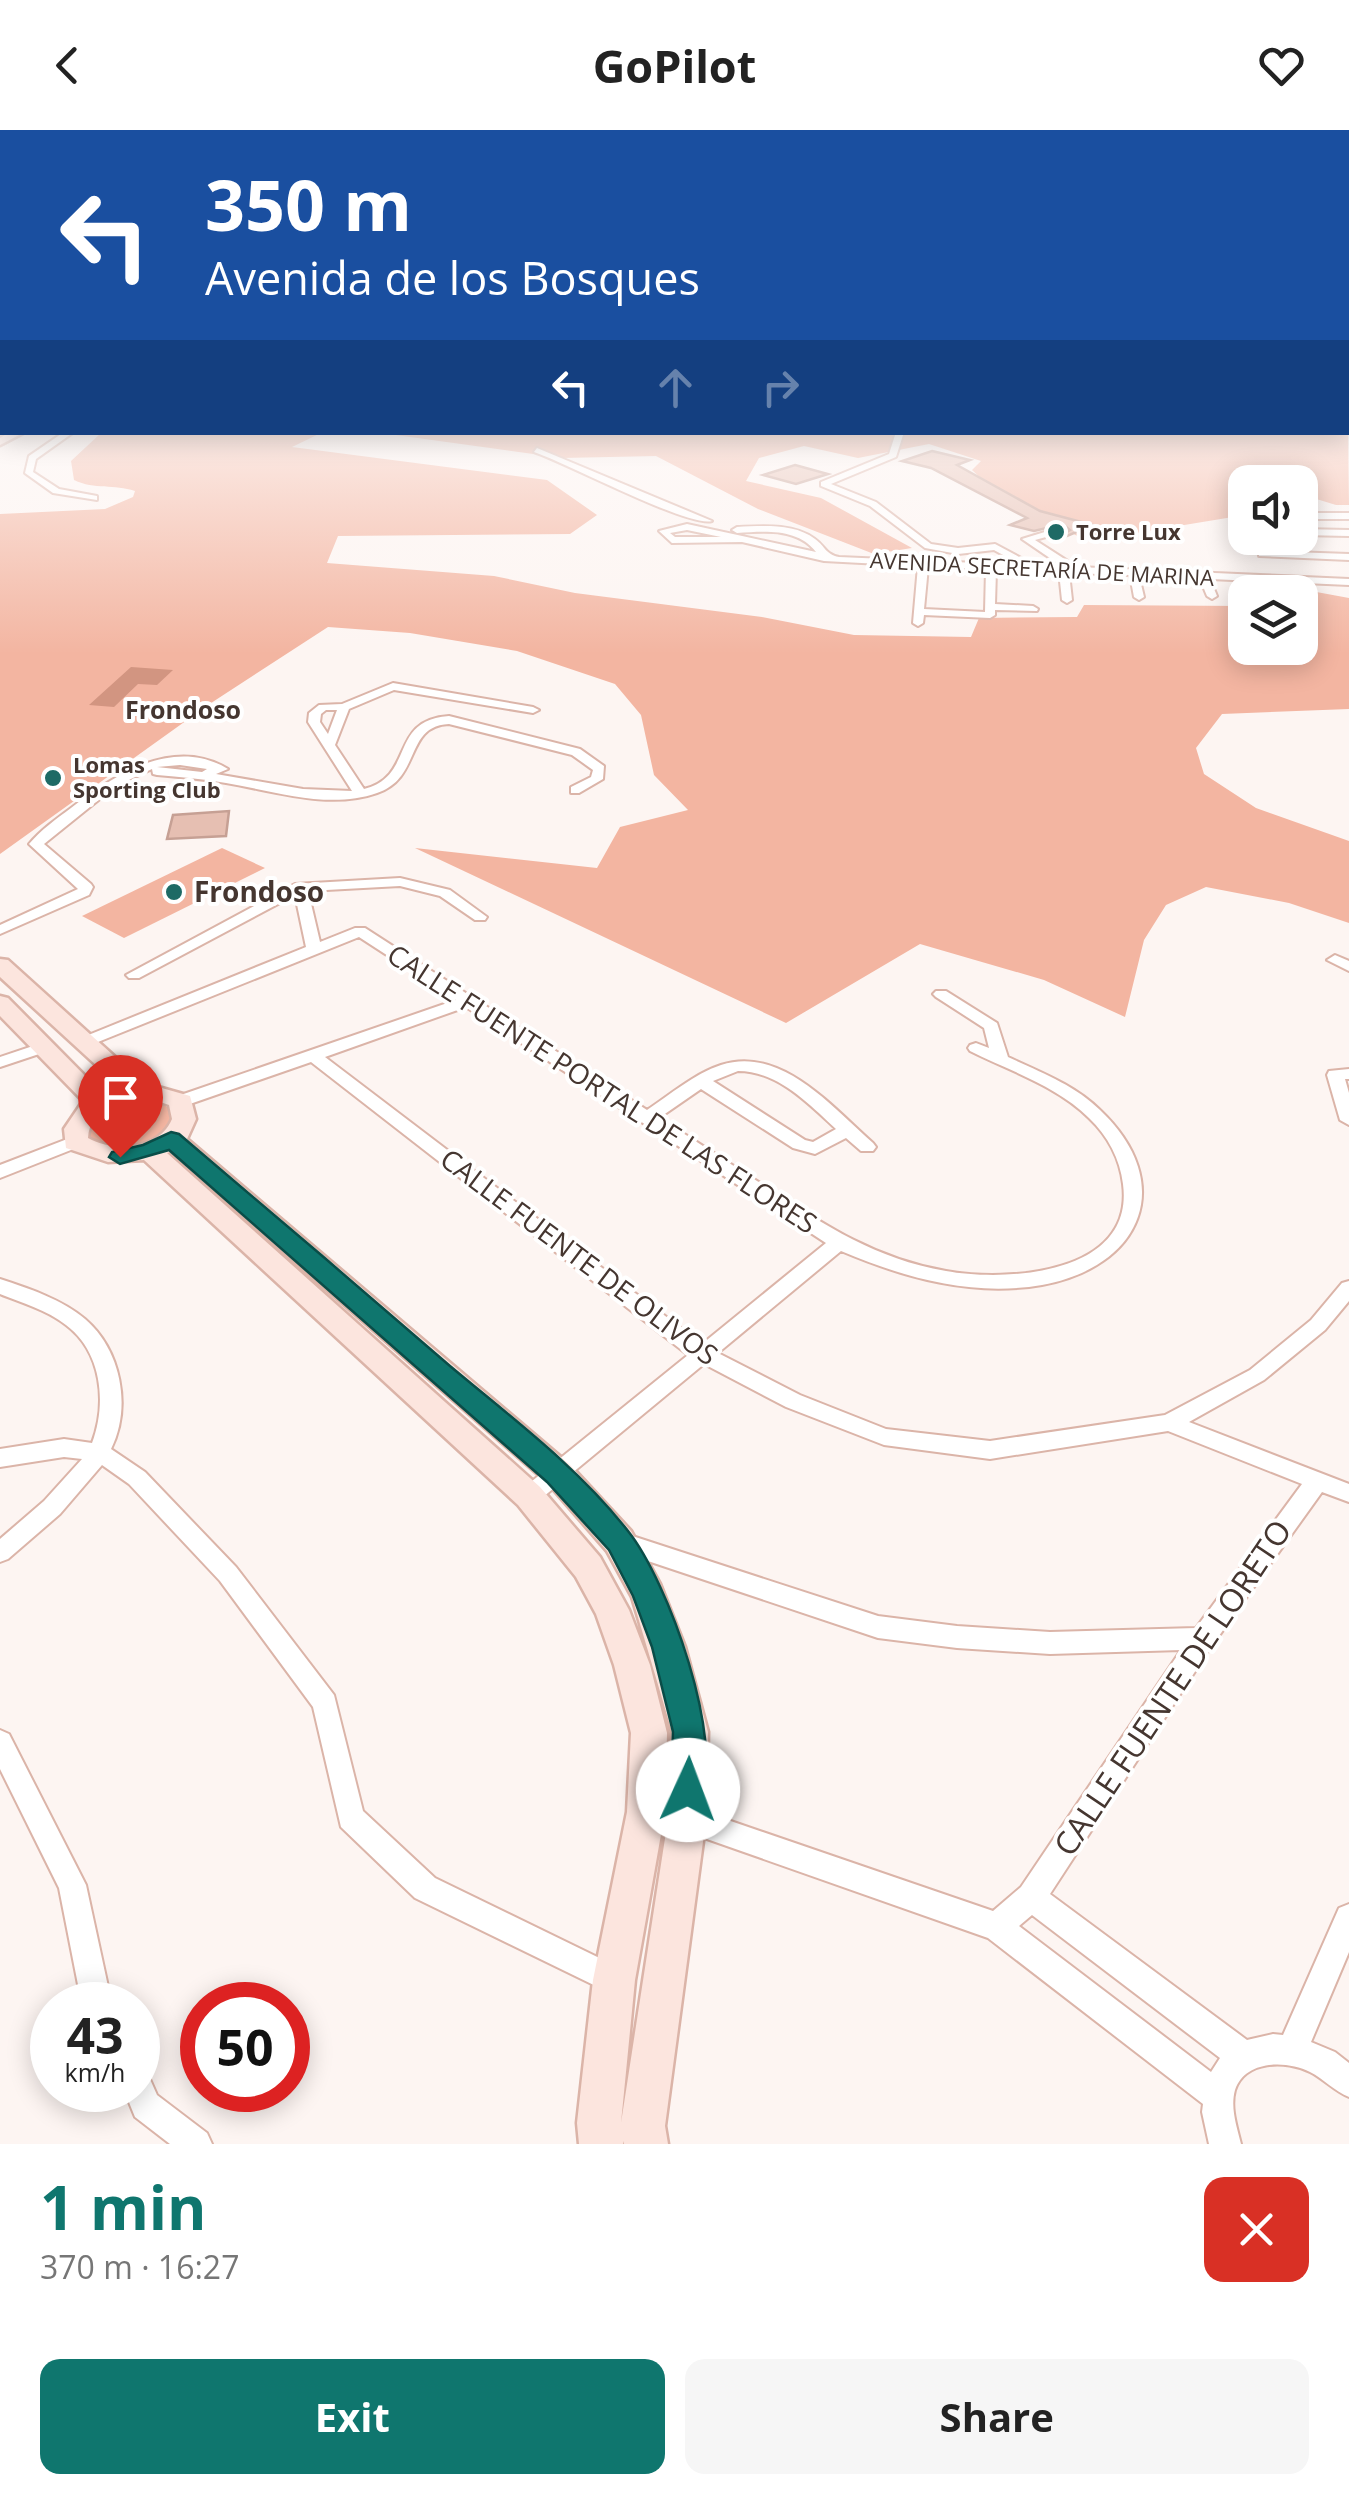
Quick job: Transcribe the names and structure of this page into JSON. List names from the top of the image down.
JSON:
{
  "streets": {
    "street": [
      "AVENIDA SECRETARÍA DE MARINA",
      "CALLE FUENTE PORTAL DE LAS FLORES",
      "CALLE FUENTE DE OLIVOS",
      "CALLE FUENTE DE LORETO"
    ]
  },
  "districts": ["Frondoso"],
  "places": ["Torre Lux", "Lomas Sporting Club", "Frondoso"],
  "page": {
    "header": "GoPilot",
    "turn": ["350 m", "Avenida de los Bosques"],
    "speed": "43 km/h",
    "limit": "50",
    "heading": ["1 min", "370 m · 16:27"],
    "buttons": ["Exit", "Share"]
  }
}
